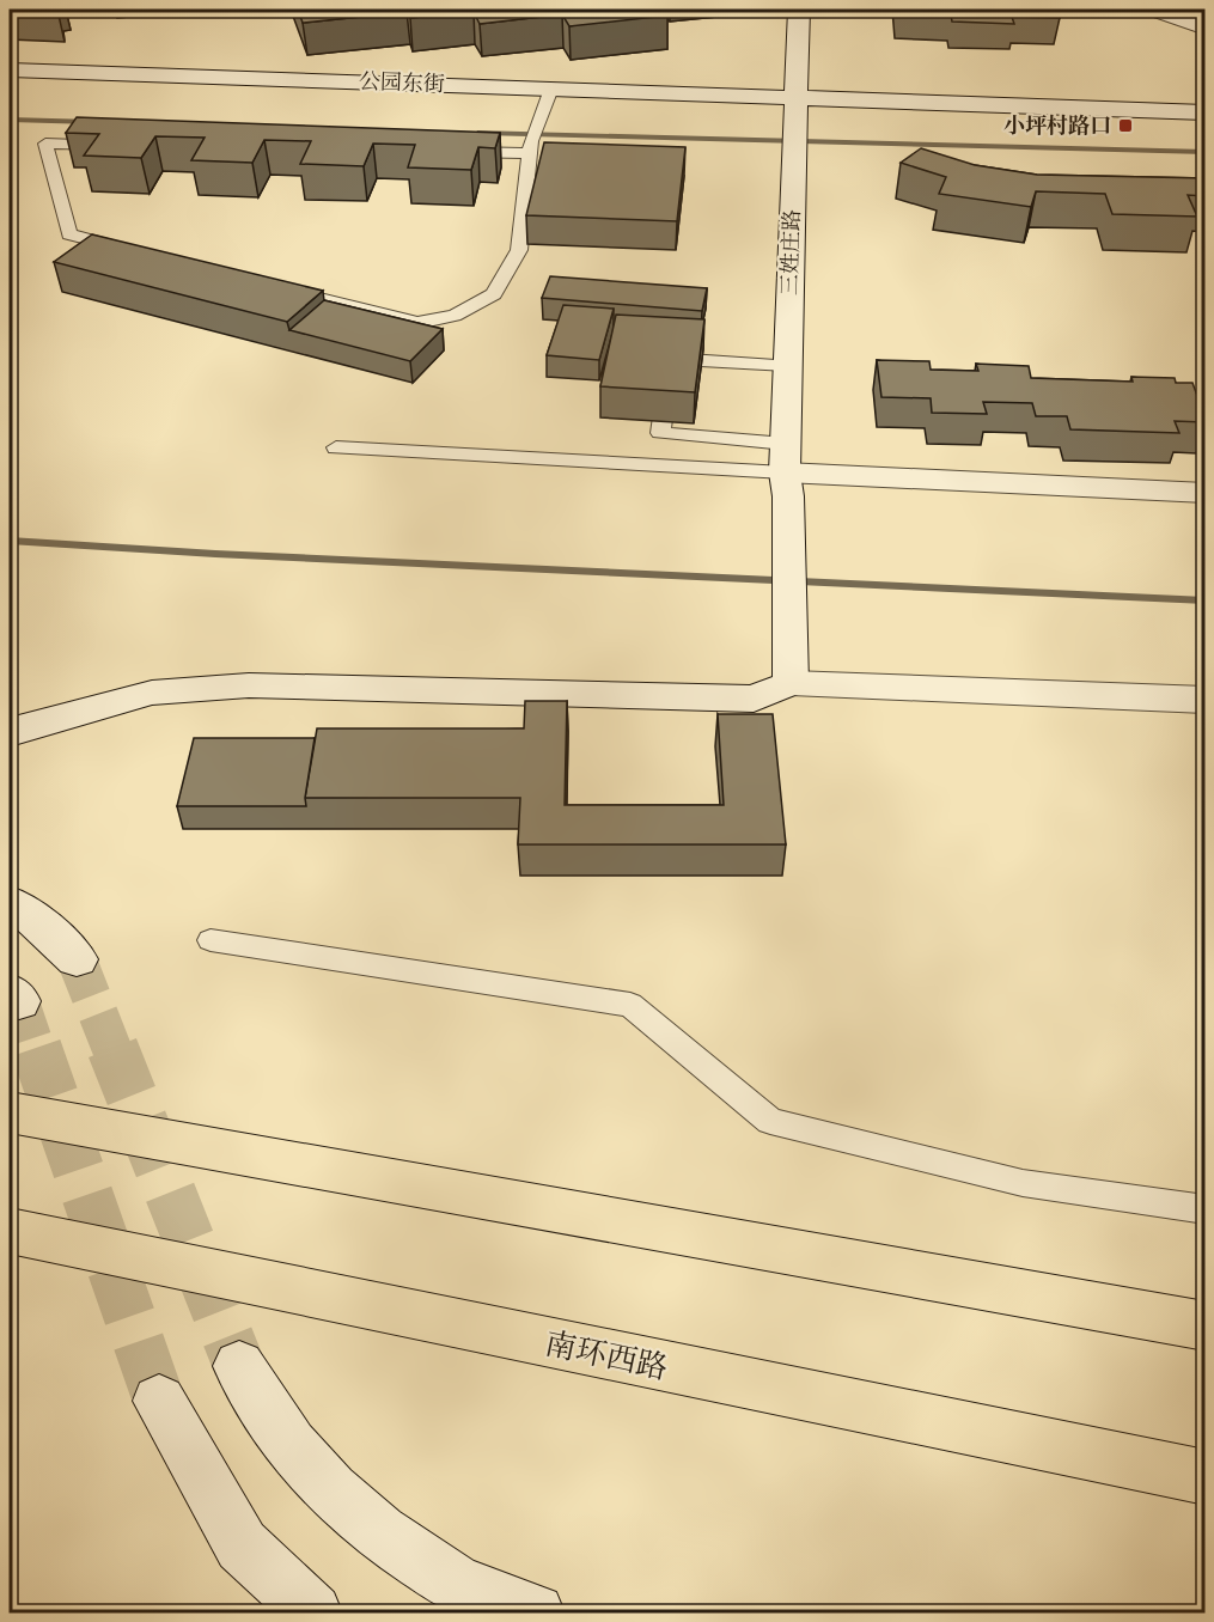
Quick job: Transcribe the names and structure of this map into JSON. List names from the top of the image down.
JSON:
{
  "streets": {
    "highway": ["南环西路"],
    "street": ["公园东街", "三姓庄路"]
  },
  "crossings": [
    ["公园东街", "三姓庄路"]
  ],
  "places": {
    "transit": ["小坪村路口"]
  }
}
